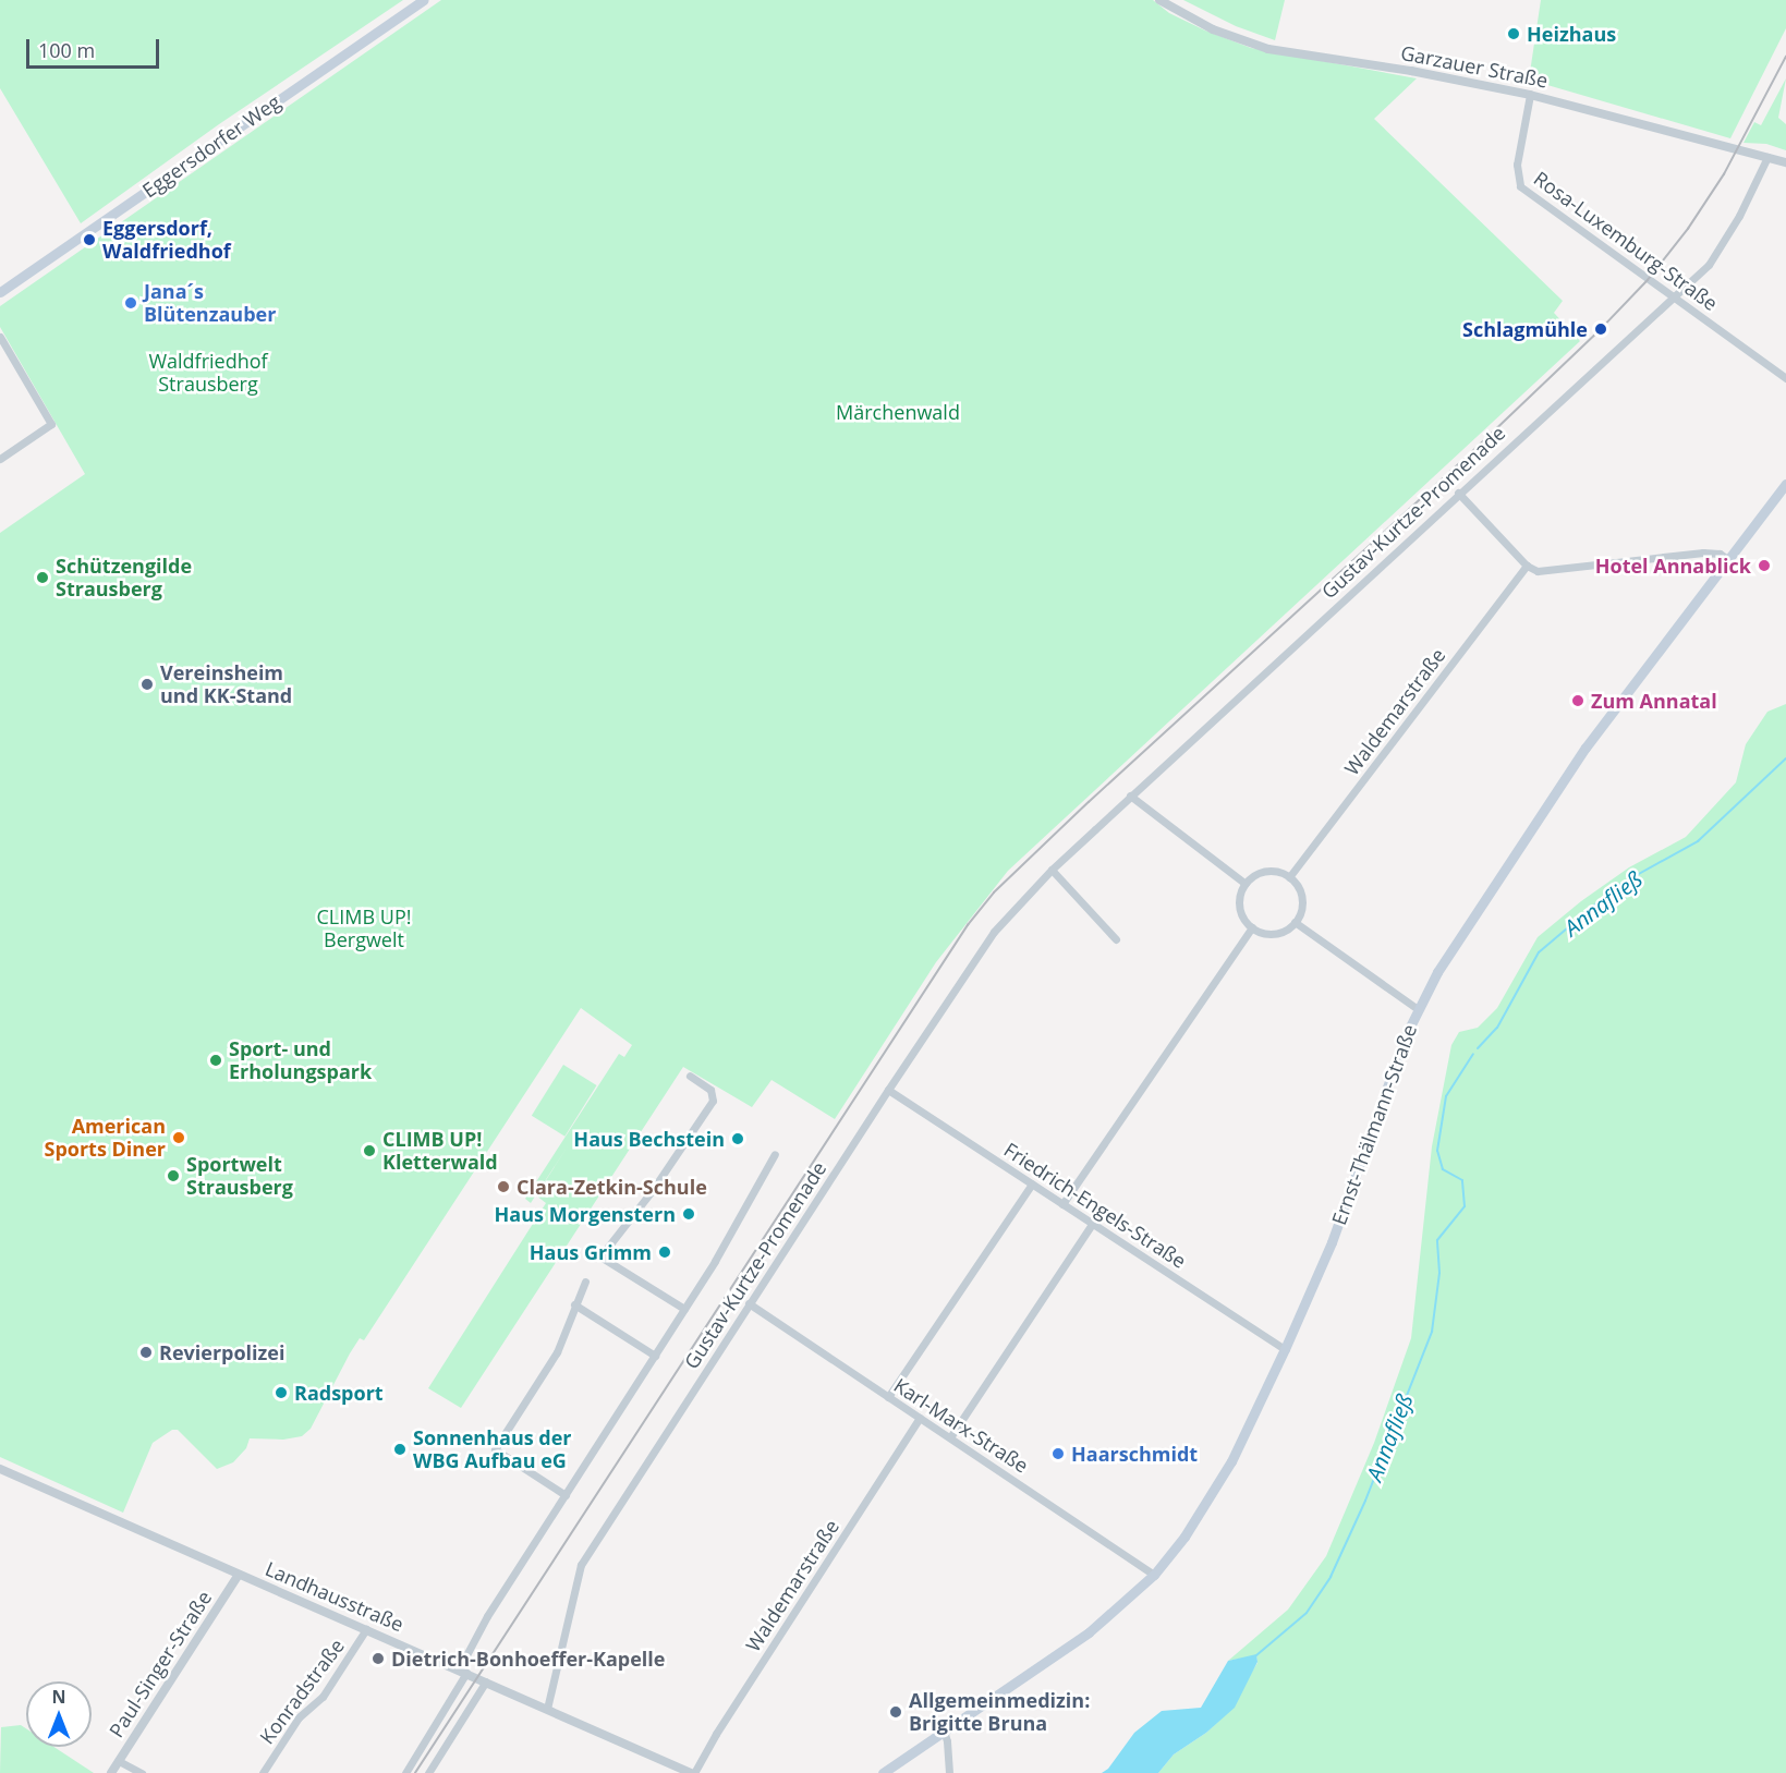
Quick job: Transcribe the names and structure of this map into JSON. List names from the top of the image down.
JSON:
{
  "streets": {
    "main road": ["Eggersdorfer Weg", "Ernst-Thälmann-Straße"],
    "street": [
      "Garzauer Straße",
      "Rosa-Luxemburg-Straße",
      "Gustav-Kurtze-Promenade",
      "Waldemarstraße",
      "Friedrich-Engels-Straße",
      "Karl-Marx-Straße",
      "Landhausstraße",
      "Paul-Singer-Straße",
      "Konradstraße"
    ]
  },
  "crossings": [
    ["Garzauer Straße", "Rosa-Luxemburg-Straße"],
    ["Garzauer Straße", "Gustav-Kurtze-Promenade"],
    ["Rosa-Luxemburg-Straße", "Gustav-Kurtze-Promenade"],
    ["Gustav-Kurtze-Promenade", "Friedrich-Engels-Straße"],
    ["Gustav-Kurtze-Promenade", "Karl-Marx-Straße"],
    ["Gustav-Kurtze-Promenade", "Landhausstraße"],
    ["Waldemarstraße", "Karl-Marx-Straße"],
    ["Waldemarstraße", "Landhausstraße"],
    ["Ernst-Thälmann-Straße", "Friedrich-Engels-Straße"],
    ["Ernst-Thälmann-Straße", "Karl-Marx-Straße"],
    ["Landhausstraße", "Paul-Singer-Straße"],
    ["Landhausstraße", "Konradstraße"]
  ],
  "water": ["Annafließ"],
  "parks": ["Waldfriedhof Strausberg", "Märchenwald", "CLIMB UP! Bergwelt"],
  "places": [
    "Heizhaus",
    "Eggersdorf, Waldfriedhof",
    "Jana´s Blütenzauber",
    "Schlagmühle",
    "Hotel Annablick",
    "Schützengilde Strausberg",
    "Vereinsheim und KK-Stand",
    "Zum Annatal",
    "Sport- und Erholungspark",
    "American Sports Diner",
    "Haus Bechstein",
    "CLIMB UP! Kletterwald",
    "Sportwelt Strausberg",
    "Clara-Zetkin-Schule",
    "Haus Morgenstern",
    "Haus Grimm",
    "Revierpolizei",
    "Radsport",
    "Sonnenhaus der WBG Aufbau eG",
    "Haarschmidt",
    "Dietrich-Bonhoeffer-Kapelle",
    "Allgemeinmedizin: Brigitte Bruna"
  ],
  "scale_bar": "100 m",
  "north": "top"
}
